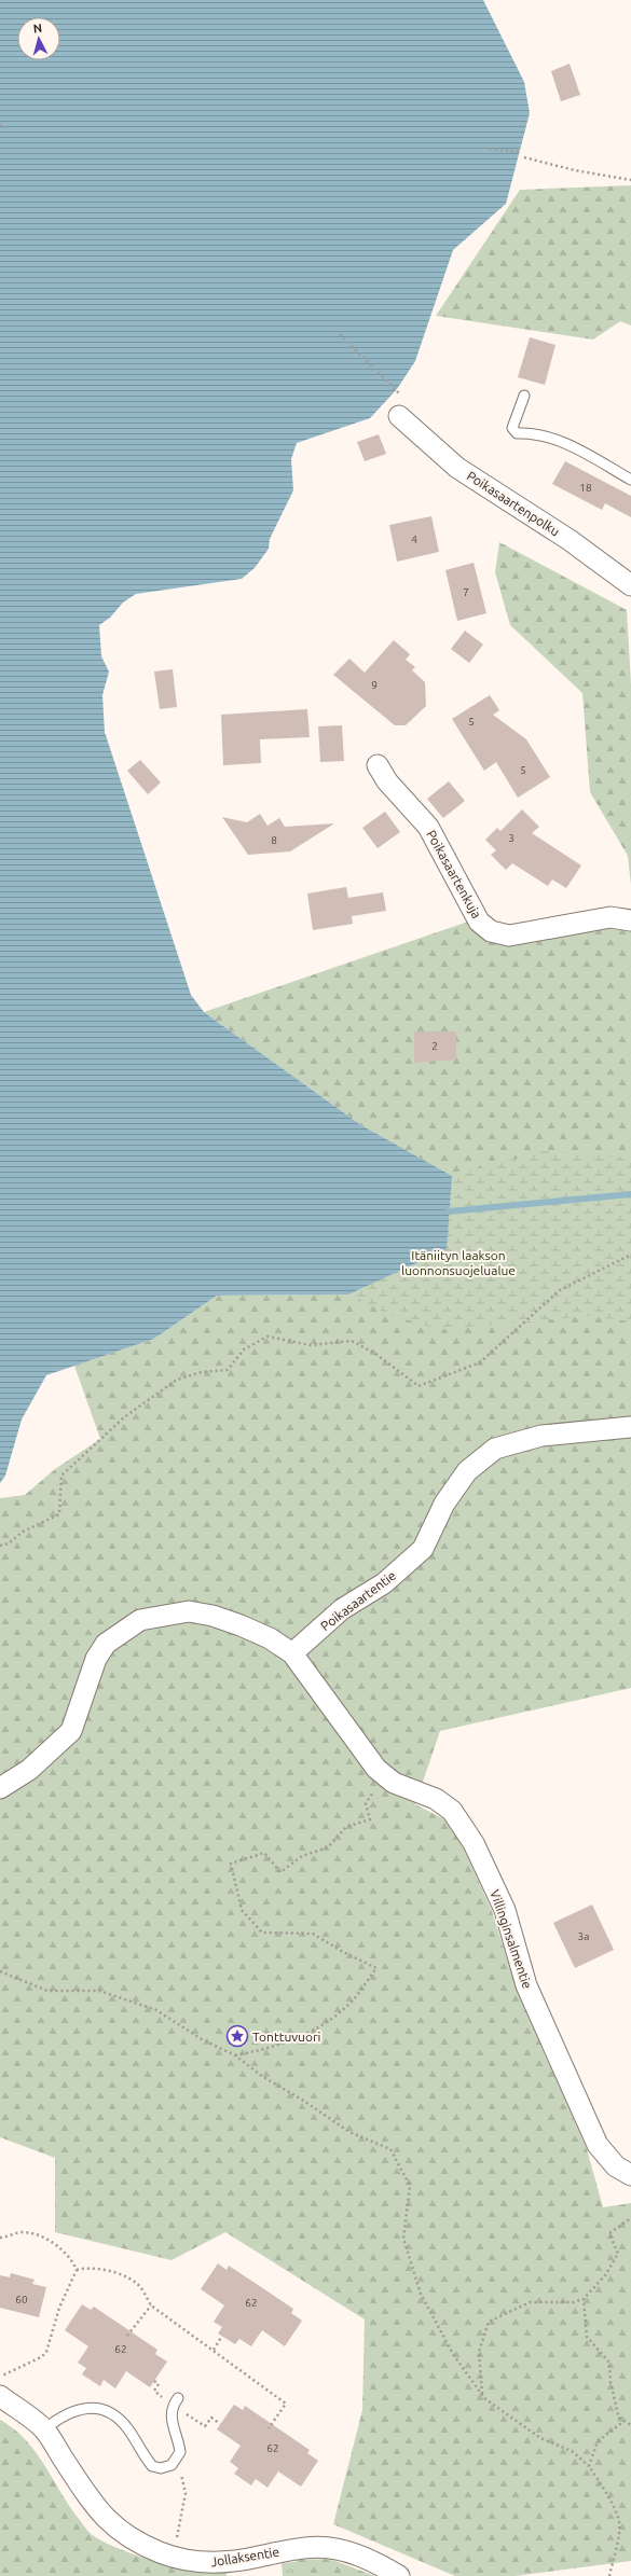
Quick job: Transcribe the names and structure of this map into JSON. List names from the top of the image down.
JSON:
{
  "streets": {
    "street": [
      "Poikasaartenpolku",
      "Poikasaartenkuja",
      "Poikasaartentie",
      "Villinginsalmentie",
      "Jollaksentie"
    ]
  },
  "crossings": [
    ["Poikasaartentie", "Villinginsalmentie"]
  ],
  "parks": ["Itäniityn laakson luonnonsuojelualue"],
  "places": {
    "place": ["Tonttuvuori"]
  },
  "house_numbers": [
    "18",
    "4",
    "7",
    "9",
    "5",
    "5",
    "3",
    "8",
    "2",
    "3a",
    "60",
    "62",
    "62",
    "62"
  ],
  "north": "top"
}
